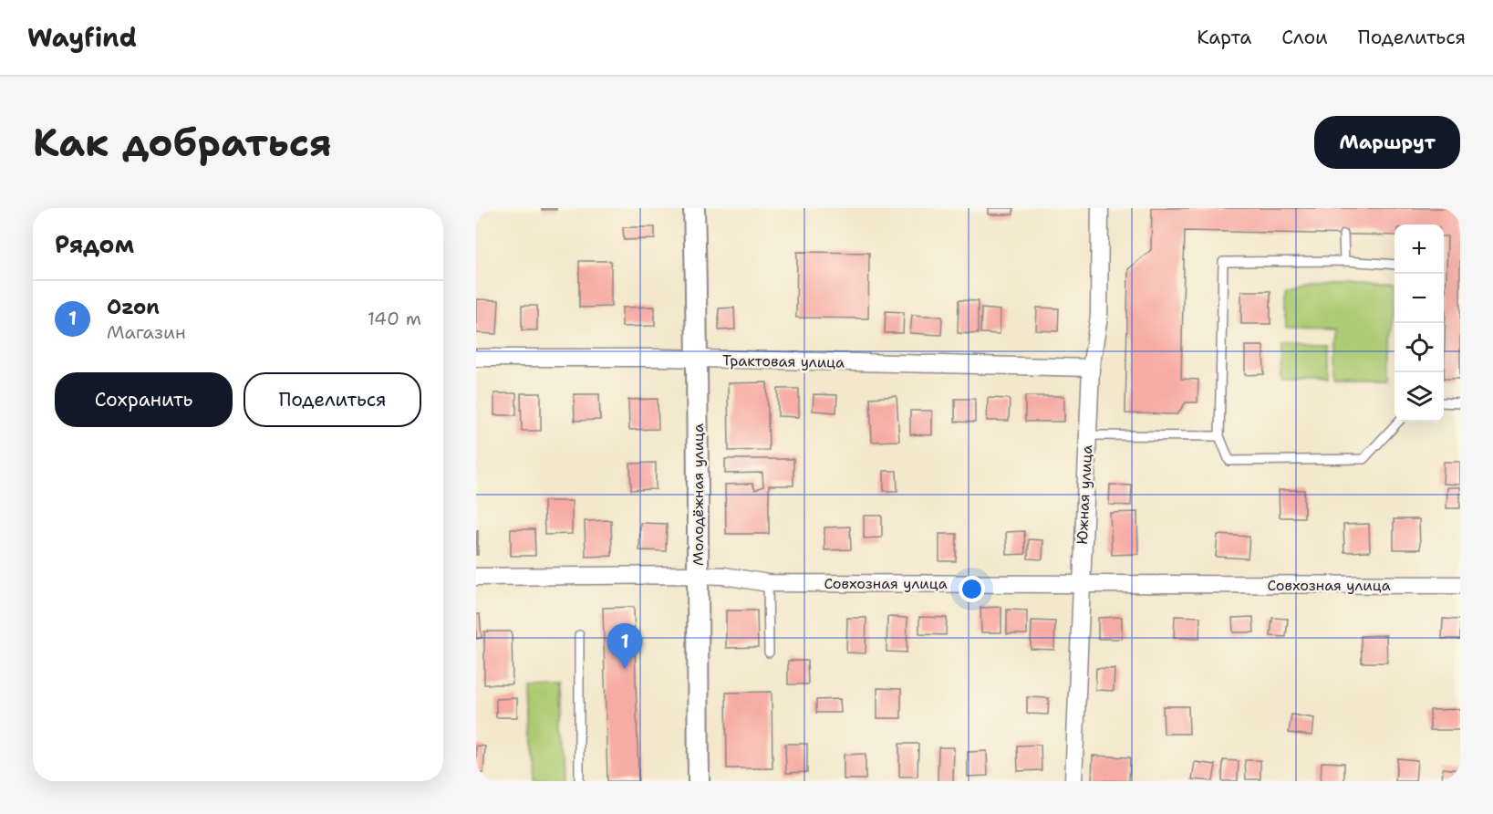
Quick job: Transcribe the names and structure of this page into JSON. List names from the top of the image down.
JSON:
{
  "streets": {
    "street": [
      "Трактовая улица",
      "Молодёжная улица",
      "Южная улица",
      "Совхозная улица"
    ]
  },
  "crossings": [
    ["Трактовая улица", "Молодёжная улица"],
    ["Трактовая улица", "Южная улица"],
    ["Молодёжная улица", "Совхозная улица"],
    ["Южная улица", "Совхозная улица"]
  ],
  "page": {
    "header": "Wayfind",
    "nav": ["Карта", "Слои", "Поделиться"],
    "buttons": [
      "Маршрут",
      ["Сохранить", "Поделиться"]
    ],
    "title": "Как добраться",
    "heading": "Рядом",
    "map_buttons": ["+", "−"],
    "list": [
      {
        "mark": "1",
        "name": "Ozon",
        "note": "Магазин",
        "value": "140 m"
      }
    ],
    "pins": "1"
  }
}
